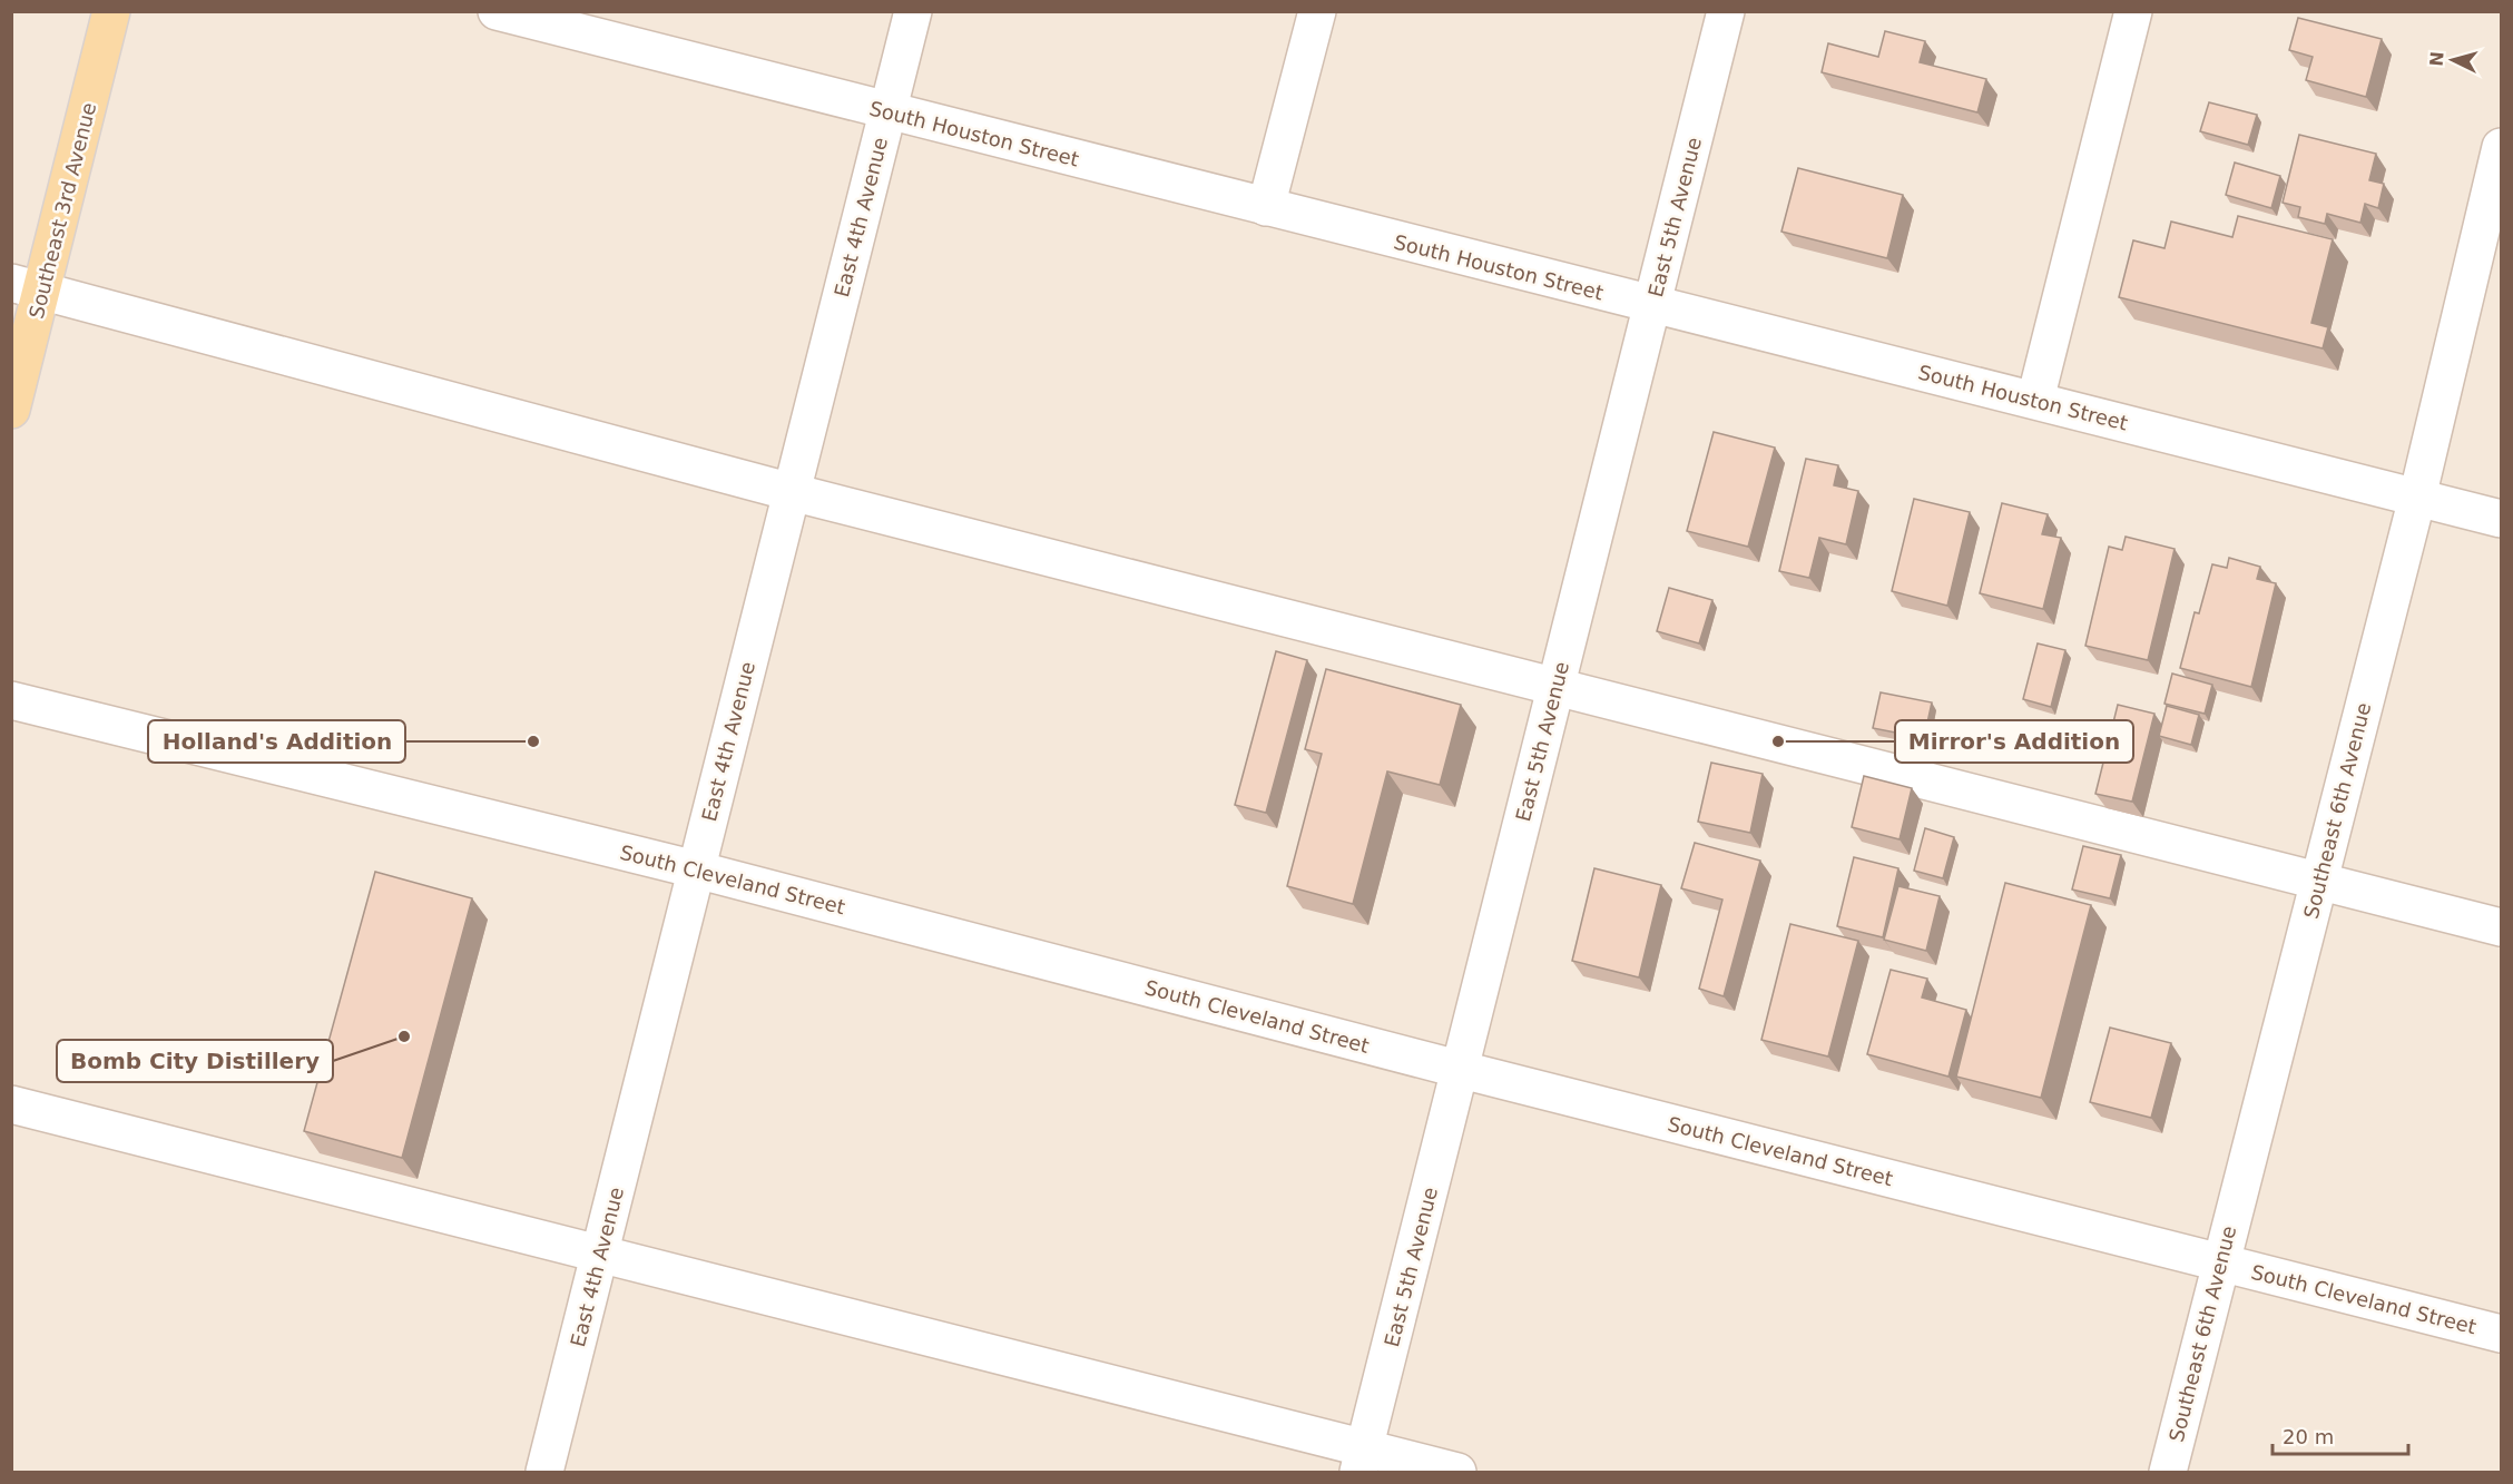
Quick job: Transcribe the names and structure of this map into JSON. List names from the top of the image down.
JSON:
{
  "streets": {
    "main road": ["Southeast 3rd Avenue"],
    "street": [
      "South Houston Street",
      "East 4th Avenue",
      "East 5th Avenue",
      "Southeast 6th Avenue",
      "South Cleveland Street"
    ]
  },
  "crossings": [
    ["South Houston Street", "East 4th Avenue"],
    ["South Houston Street", "East 5th Avenue"],
    ["South Houston Street", "Southeast 6th Avenue"],
    ["East 4th Avenue", "South Cleveland Street"],
    ["East 5th Avenue", "South Cleveland Street"],
    ["Southeast 6th Avenue", "South Cleveland Street"]
  ],
  "places": ["Holland's Addition", "Mirror's Addition", "Bomb City Distillery"],
  "scale_bar": "20 m",
  "north": "left"
}
